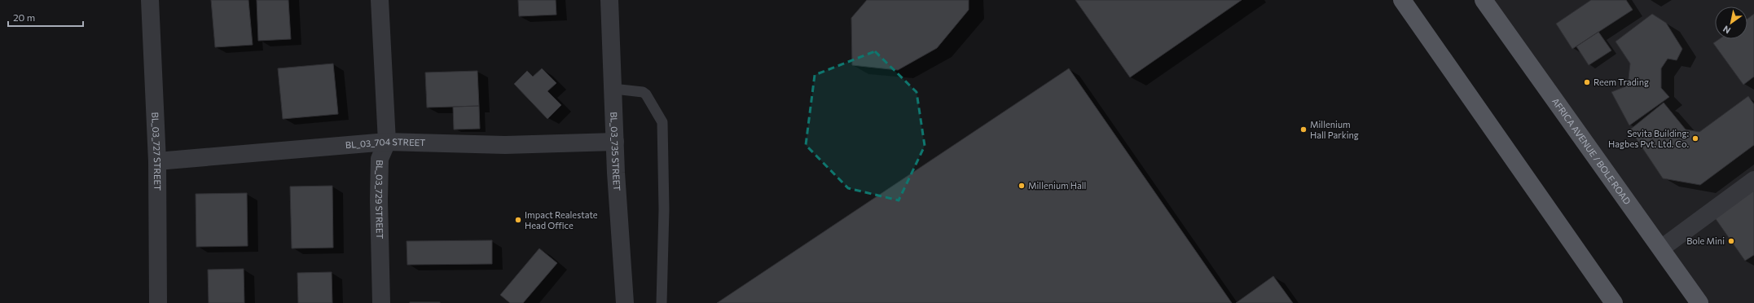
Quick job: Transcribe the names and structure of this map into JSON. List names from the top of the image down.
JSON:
{
  "streets": {
    "main road": ["AFRICA AVENUE / BOLE ROAD"],
    "street": [
      "BL_03_704 STREET",
      "BL_03_727 STREET",
      "BL_03_735 STREET",
      "BL_03_729 STREET"
    ]
  },
  "crossings": [
    ["BL_03_704 STREET", "BL_03_727 STREET"],
    ["BL_03_704 STREET", "BL_03_735 STREET"],
    ["BL_03_704 STREET", "BL_03_729 STREET"]
  ],
  "places": [
    "Reem Trading",
    "Millenium Hall Parking",
    "Sevita Building: Hagbes Pvt. Ltd. Co.",
    "Millenium Hall",
    "Impact Realestate Head Office",
    "Bole Mini"
  ],
  "scale_bar": "20 m",
  "north": "bottom left"
}
